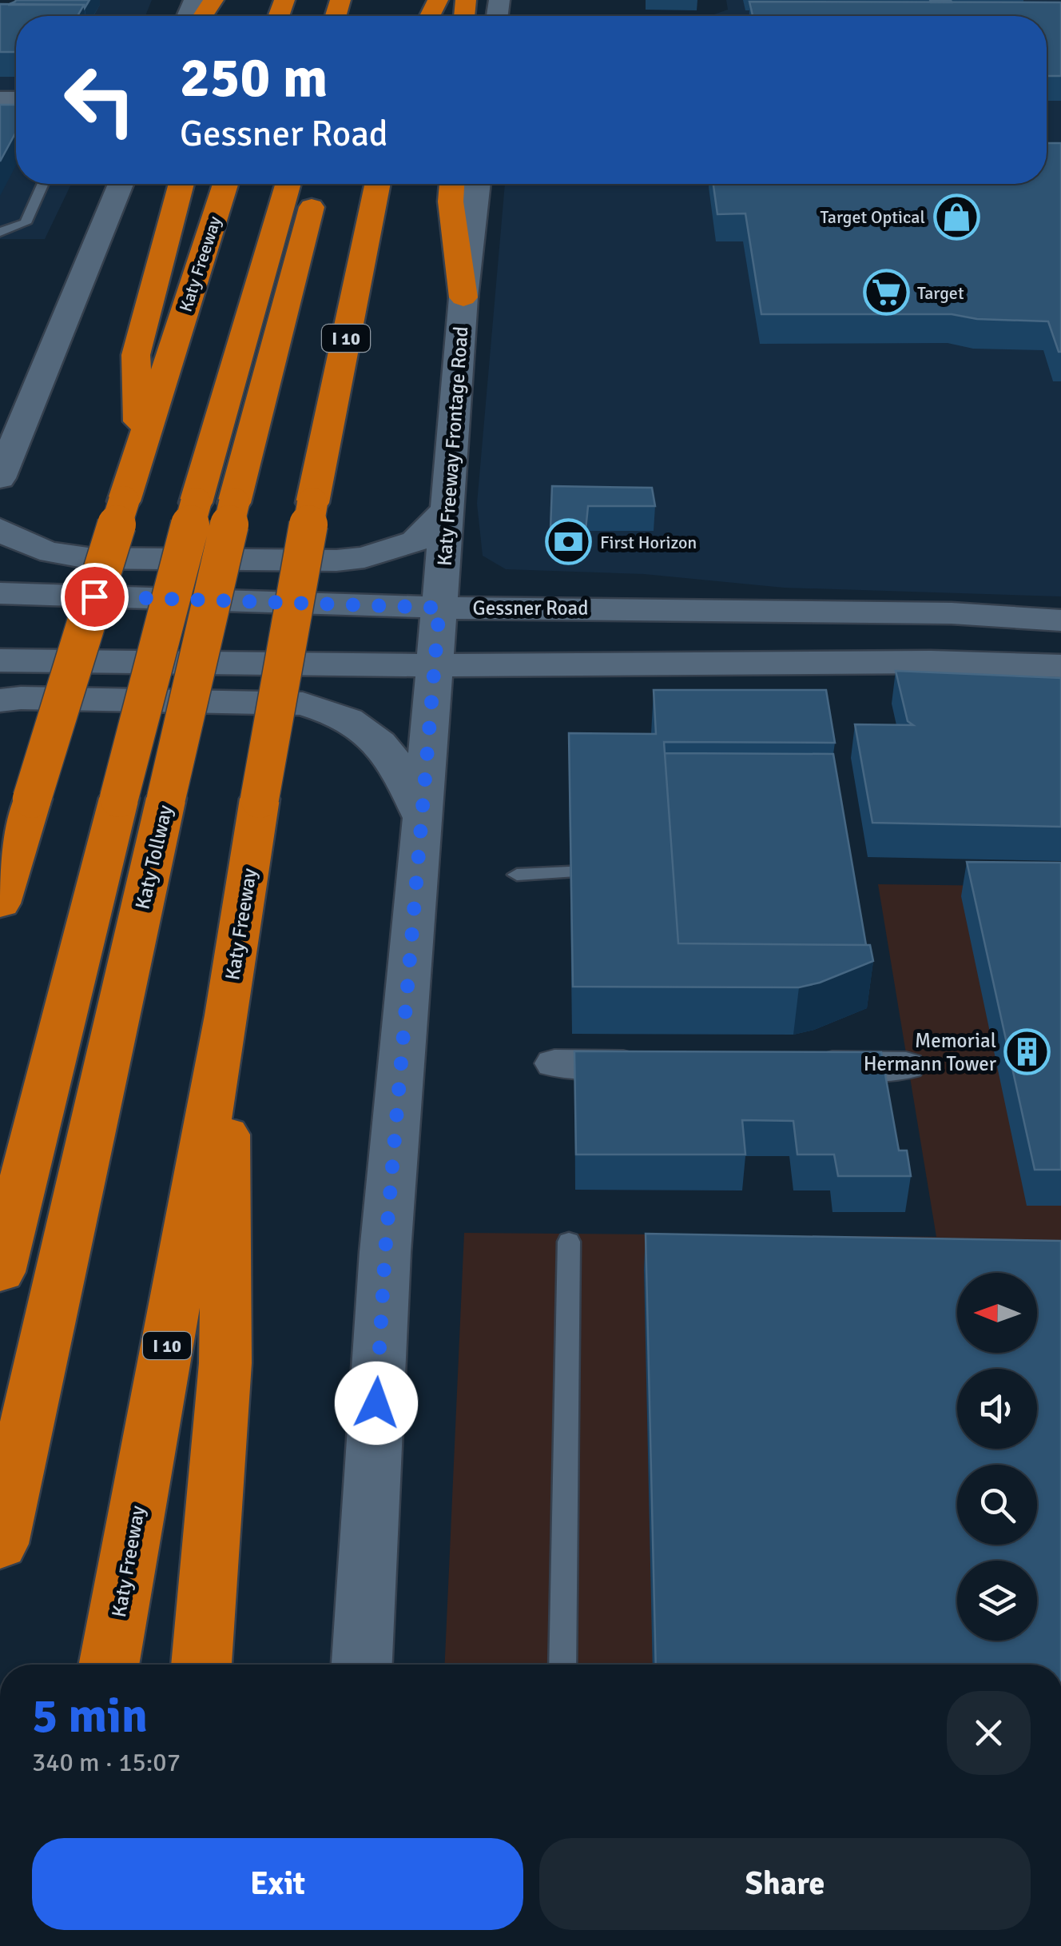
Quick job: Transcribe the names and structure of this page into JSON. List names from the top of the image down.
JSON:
{
  "streets": {
    "highway": ["Katy Freeway", "I 10", "Katy Tollway"],
    "main road": ["Katy Freeway Frontage Road", "Gessner Road"]
  },
  "crossings": [
    ["Katy Freeway Frontage Road", "Gessner Road"]
  ],
  "places": {
    "shop": ["Target Optical"],
    "supermarket": ["Target"],
    "bank": ["First Horizon"],
    "building": ["Memorial Hermann Tower"]
  },
  "north": "left",
  "page": {
    "turn": ["250 m", "Gessner Road"],
    "heading": ["5 min", "340 m · 15:07"],
    "buttons": ["Exit", "Share"]
  }
}
